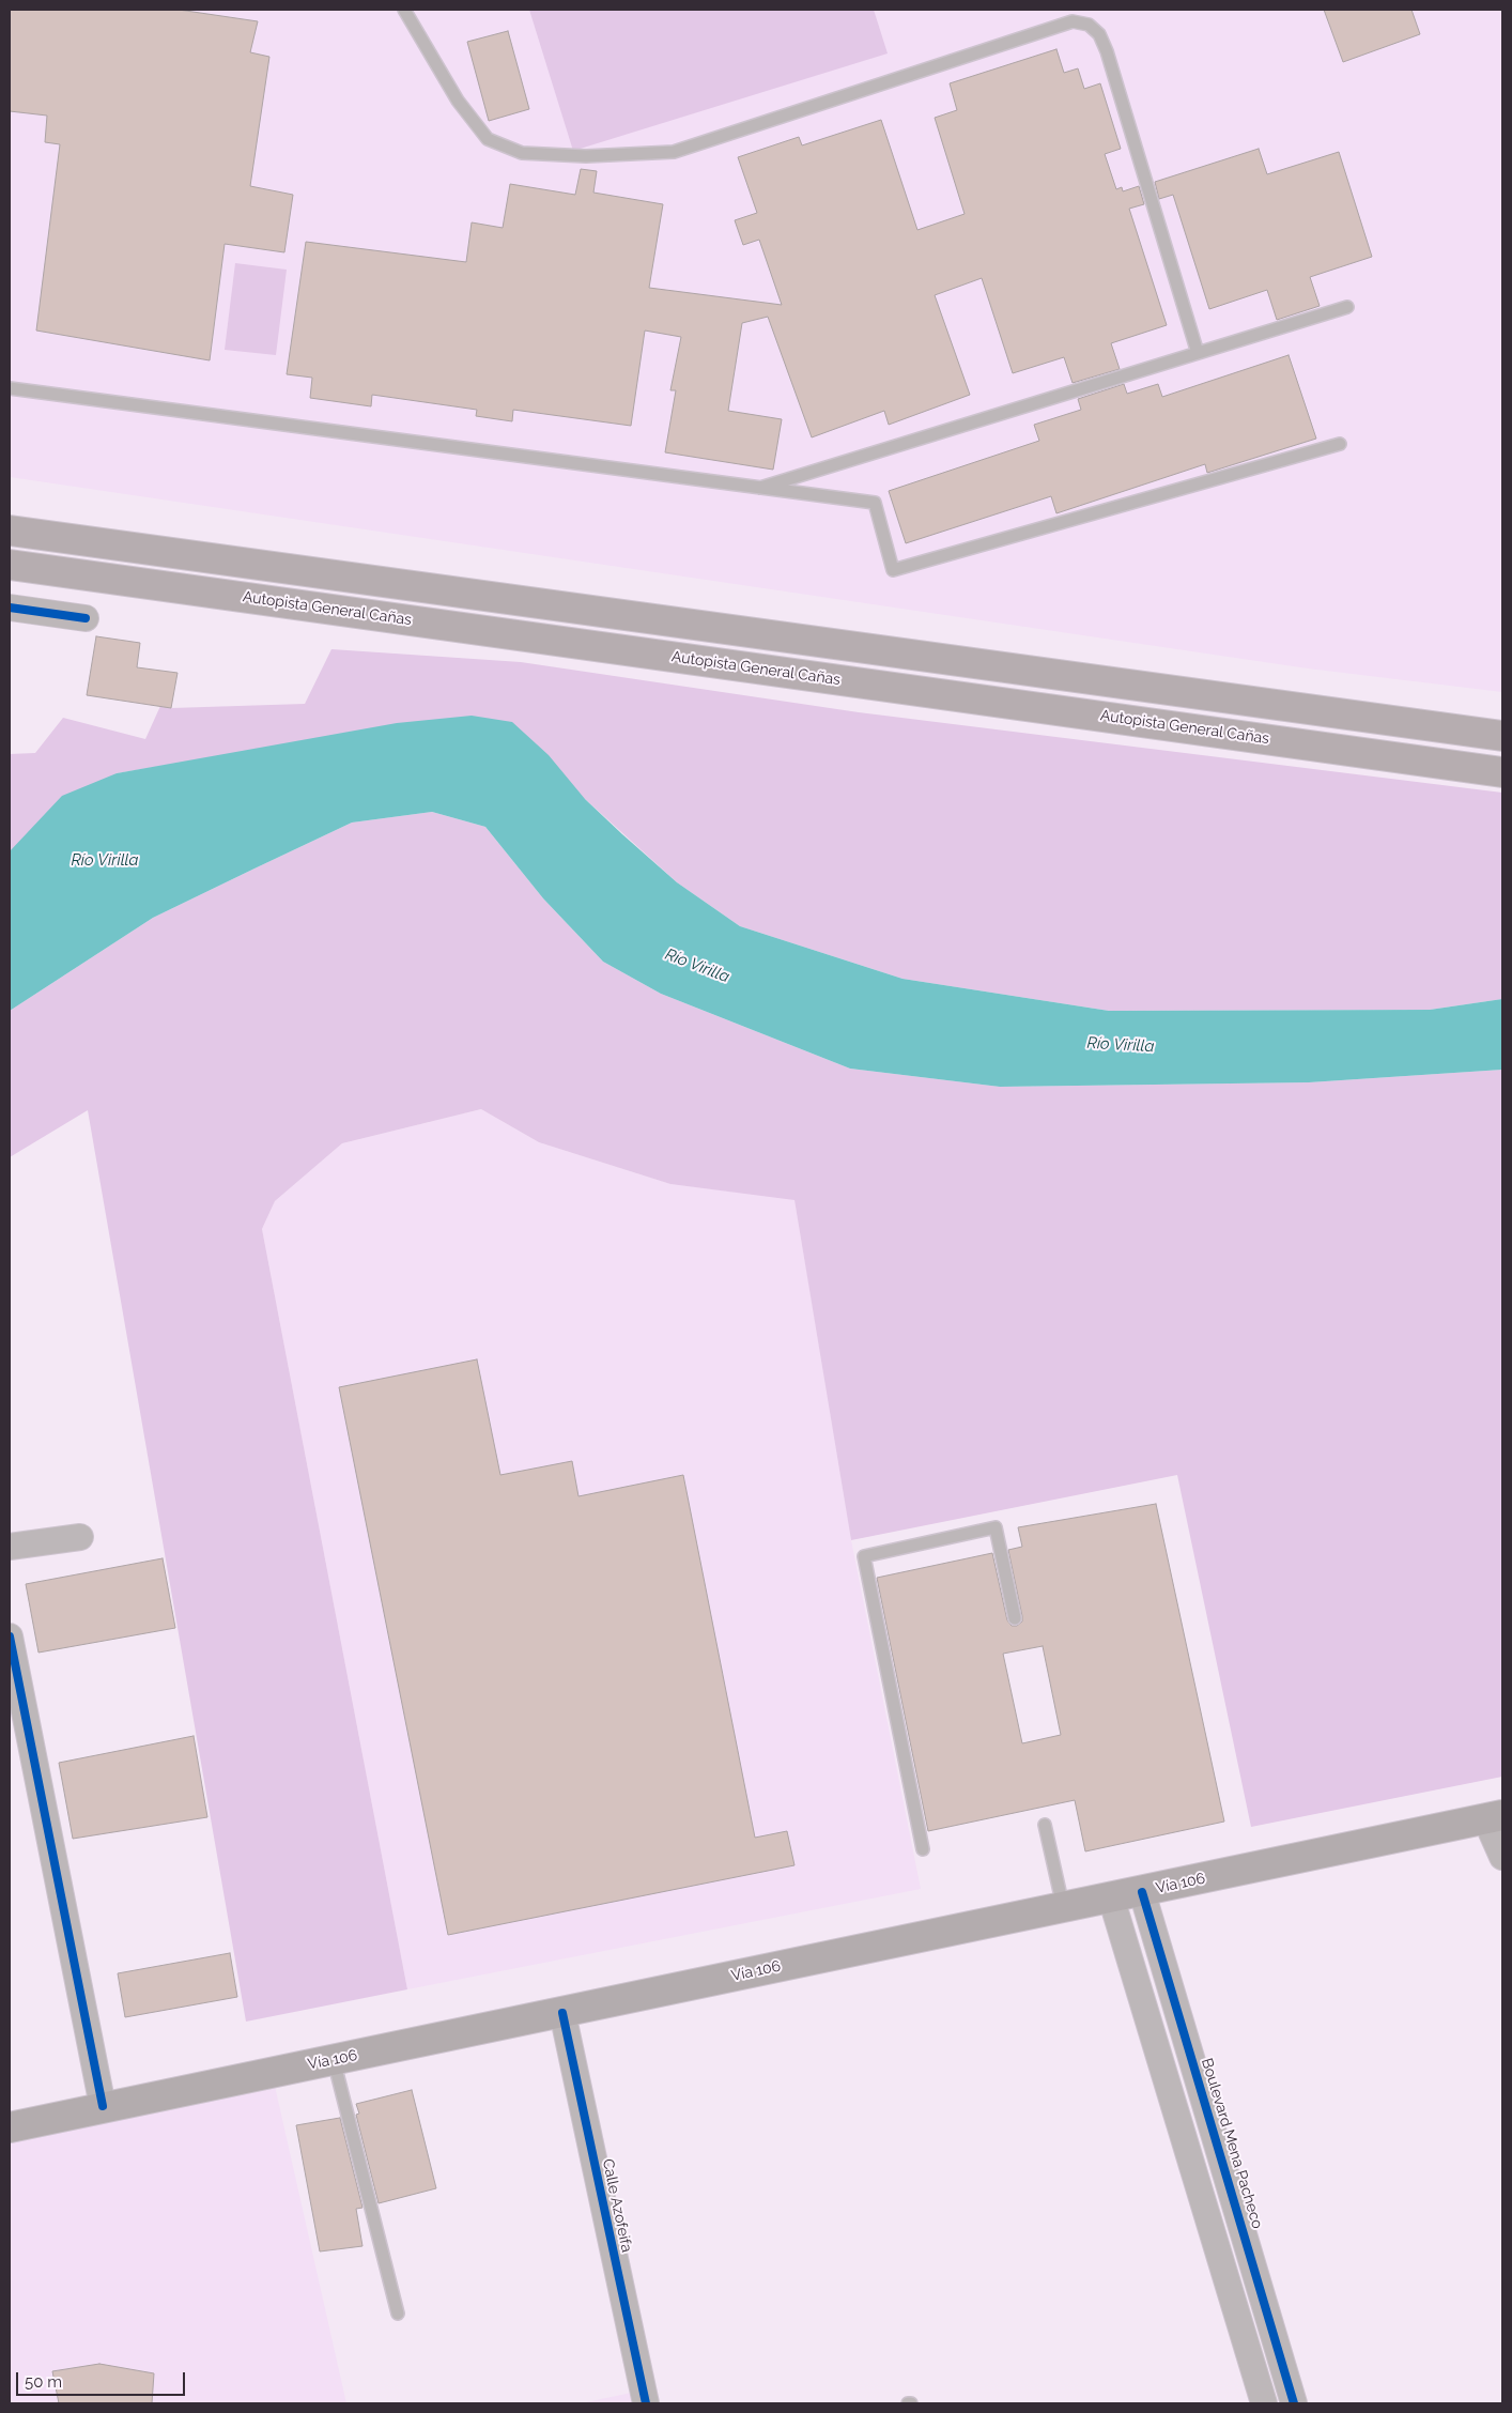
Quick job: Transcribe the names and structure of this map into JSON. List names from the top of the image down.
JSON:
{
  "streets": {
    "highway": ["Autopista General Cañas"],
    "main road": ["Vía 106"],
    "street": ["Boulevard Mena Pacheco", "Calle Azofeifa"]
  },
  "crossings": [
    ["Vía 106", "Boulevard Mena Pacheco"],
    ["Vía 106", "Calle Azofeifa"]
  ],
  "water": ["Río Virilla"],
  "scale_bar": "50 m"
}
